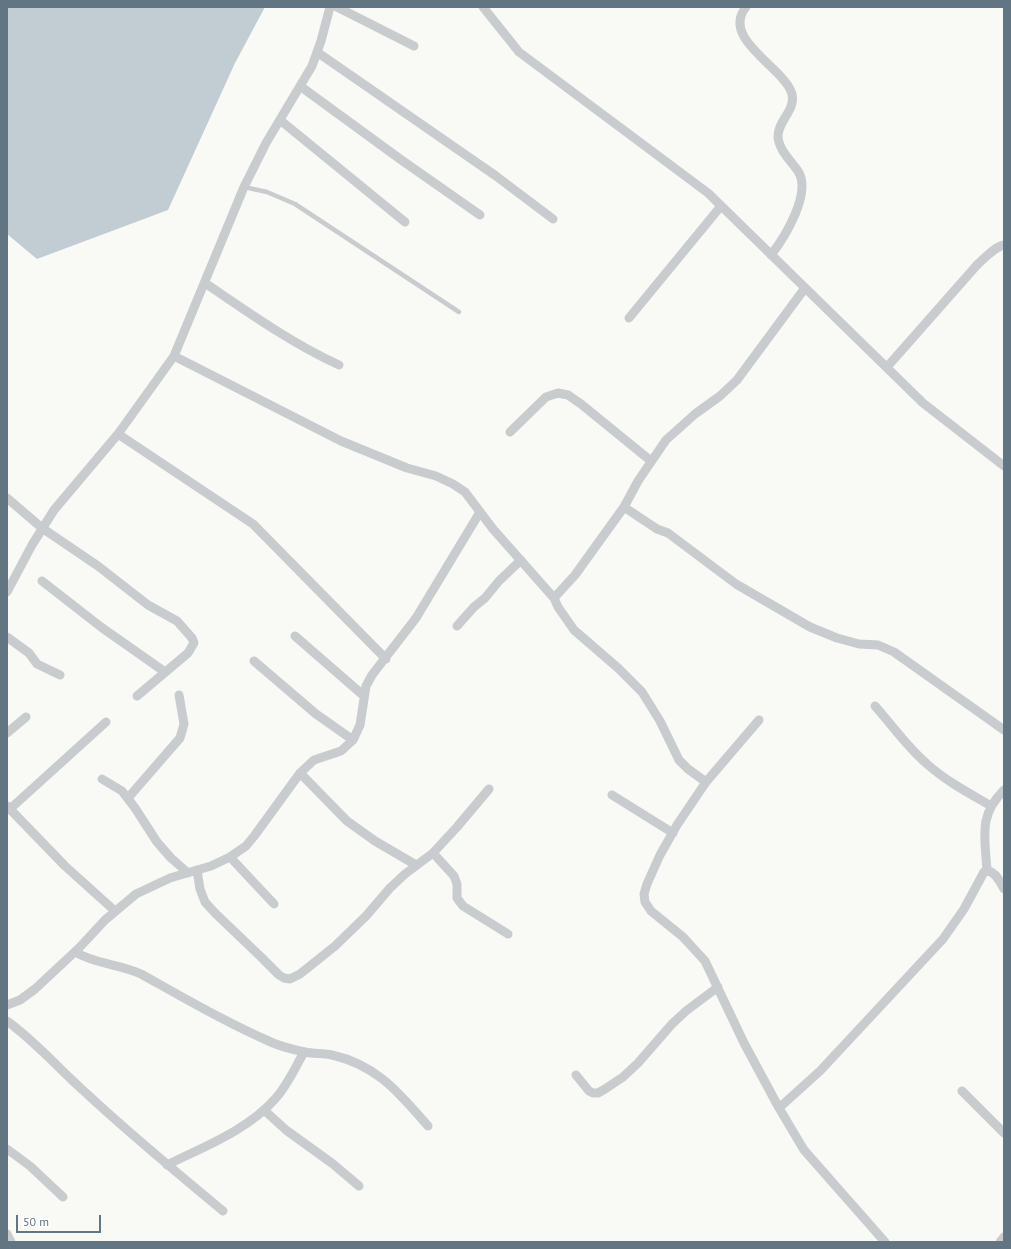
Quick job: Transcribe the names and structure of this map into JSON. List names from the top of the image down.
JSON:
{
  "scale_bar": "50 m"
}
